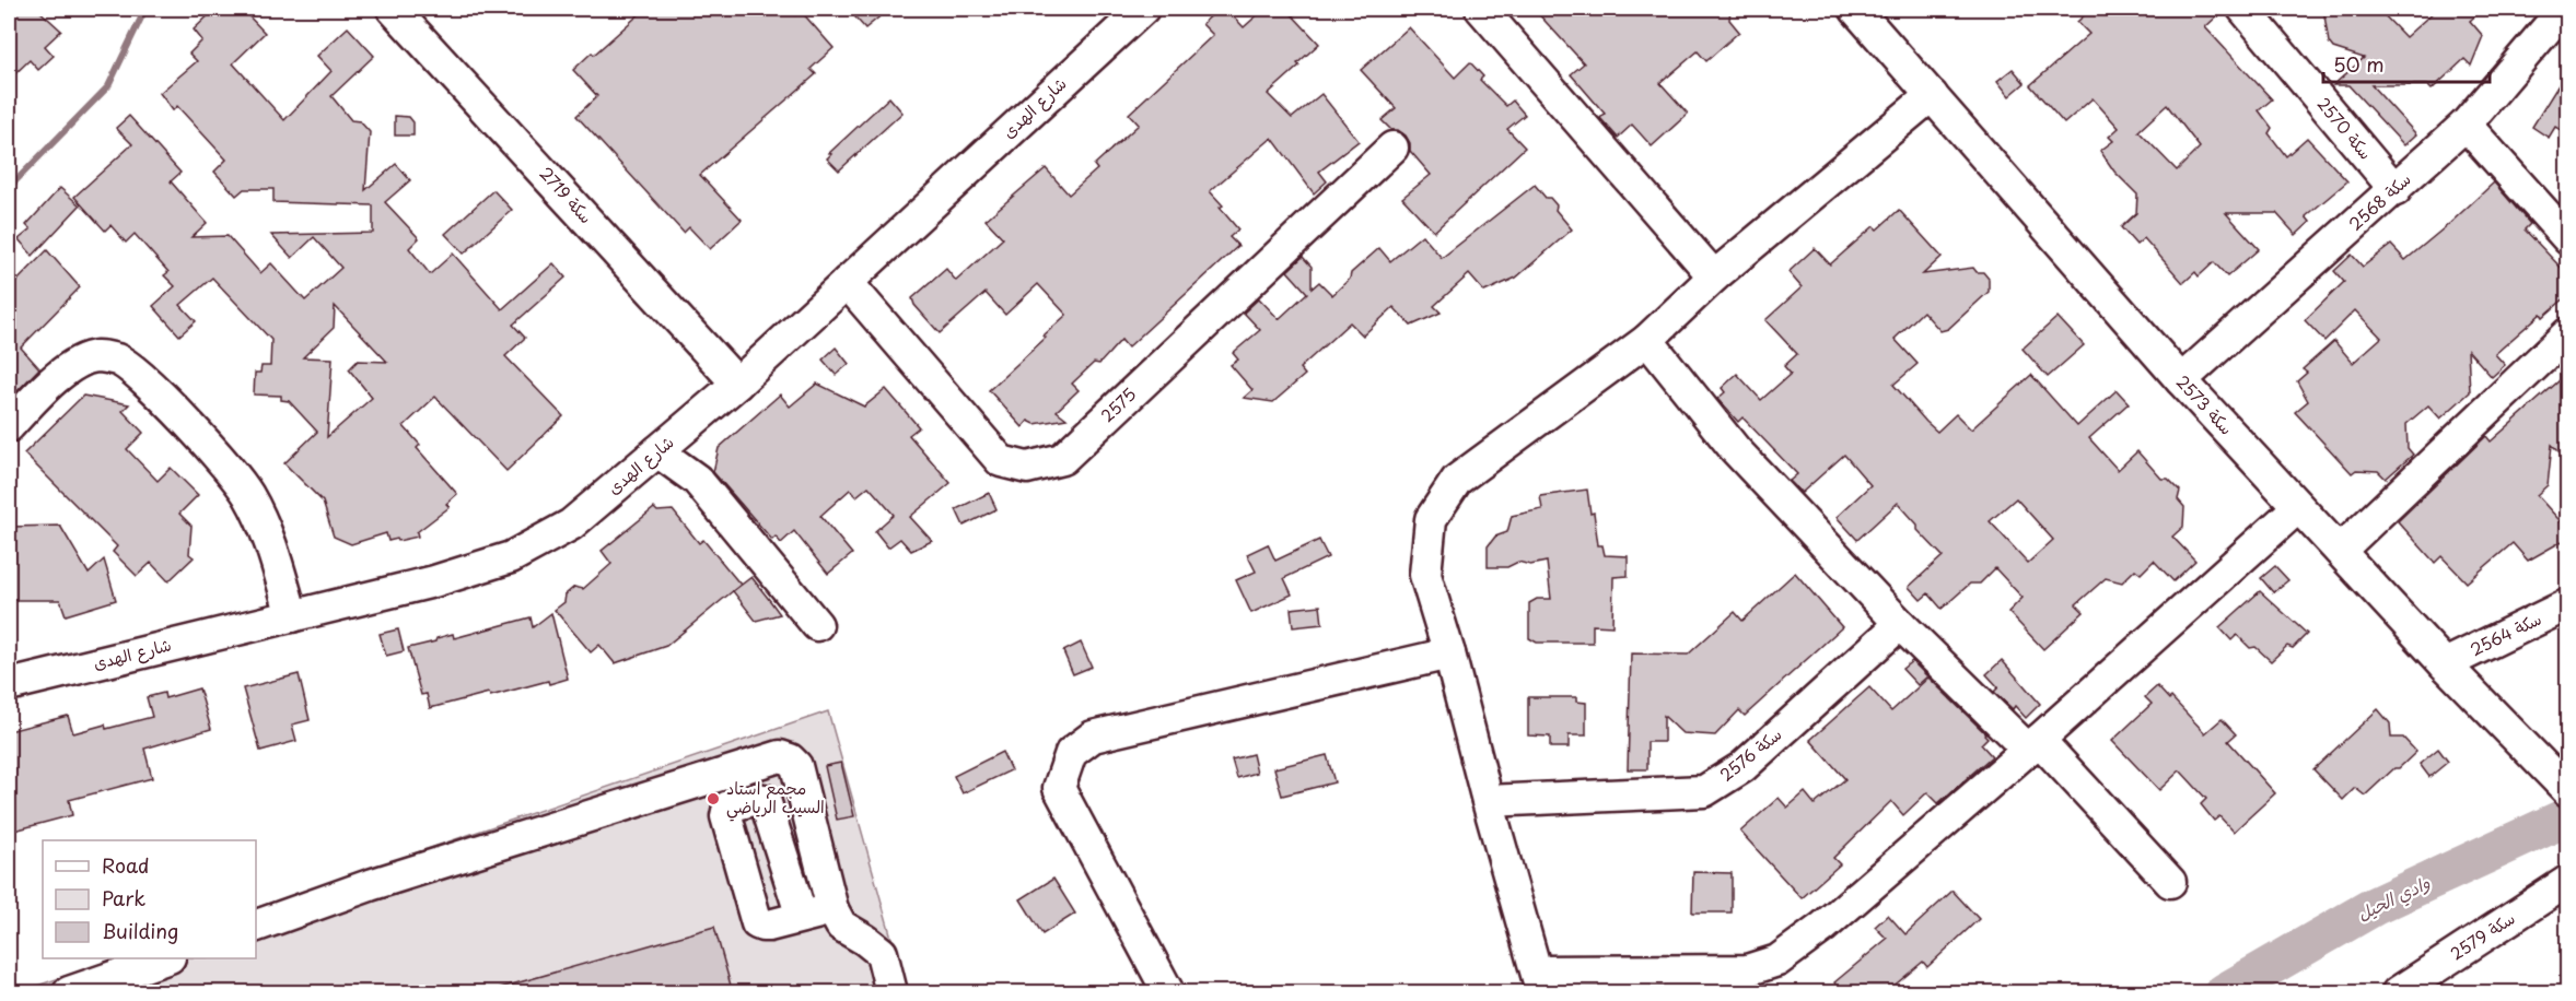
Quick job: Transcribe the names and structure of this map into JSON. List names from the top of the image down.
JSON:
{
  "streets": {
    "street": [
      "شارع الهدى",
      "سكة 2570",
      "سكة 2719",
      "سكة 2568",
      "2575",
      "سكة 2573",
      "سكة 2564",
      "سكة 2576",
      "سكة 2579"
    ]
  },
  "crossings": [
    ["شارع الهدى", "سكة 2719"],
    ["شارع الهدى", "2575"],
    ["سكة 2570", "سكة 2568"],
    ["سكة 2568", "سكة 2573"],
    ["سكة 2573", "سكة 2564"]
  ],
  "water": ["وادي الحيل"],
  "places": ["مجمع استاد السيب الرياضي"],
  "legend": ["Road", "Park", "Building"],
  "scale_bar": "50 m"
}
